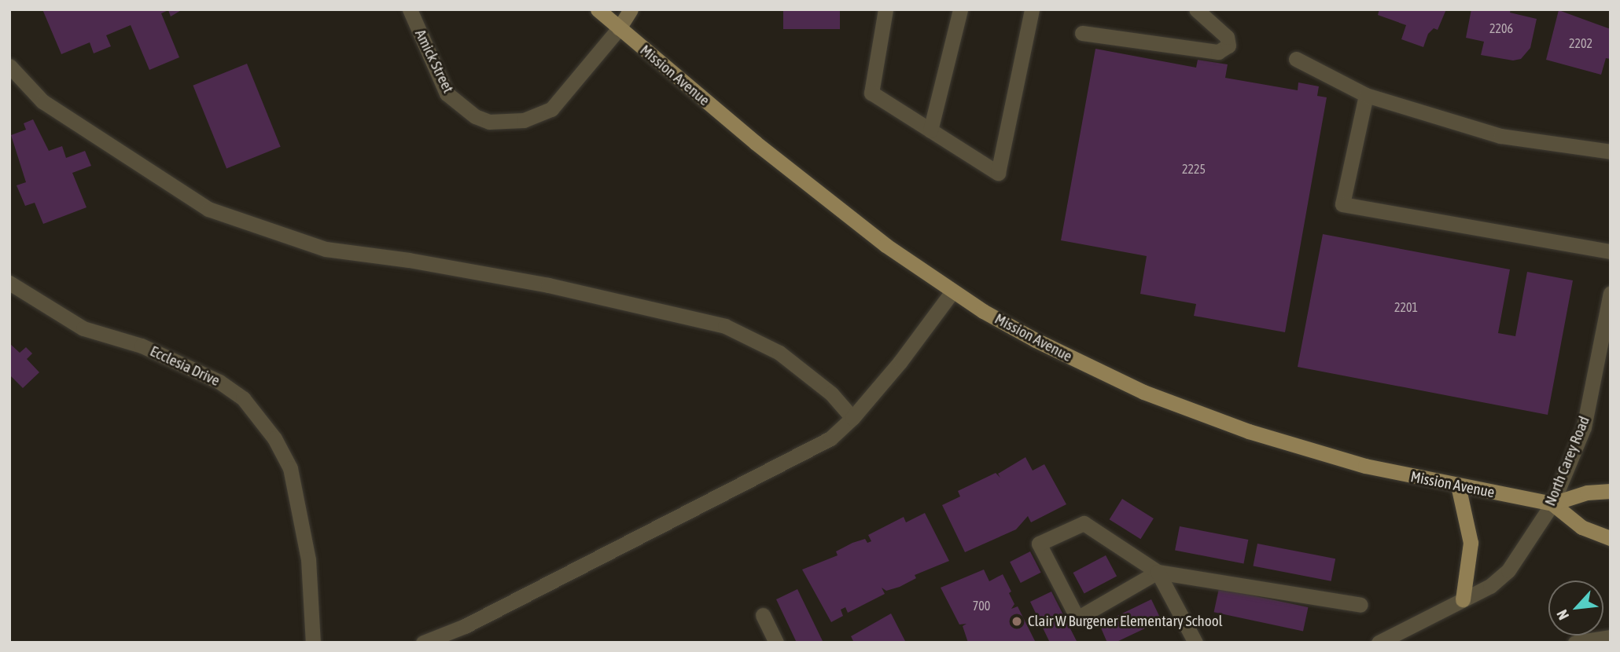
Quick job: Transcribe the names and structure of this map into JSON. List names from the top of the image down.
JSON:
{
  "streets": {
    "main road": ["Mission Avenue"],
    "street": ["Amick Street", "Ecclesia Drive", "North Carey Road"]
  },
  "crossings": [
    ["Amick Street", "Mission Avenue"],
    ["Mission Avenue", "North Carey Road"]
  ],
  "places": ["Clair W Burgener Elementary School"],
  "house_numbers": [
    "2206",
    "2202",
    "2225",
    "2201",
    "700"
  ],
  "north": "bottom left"
}
